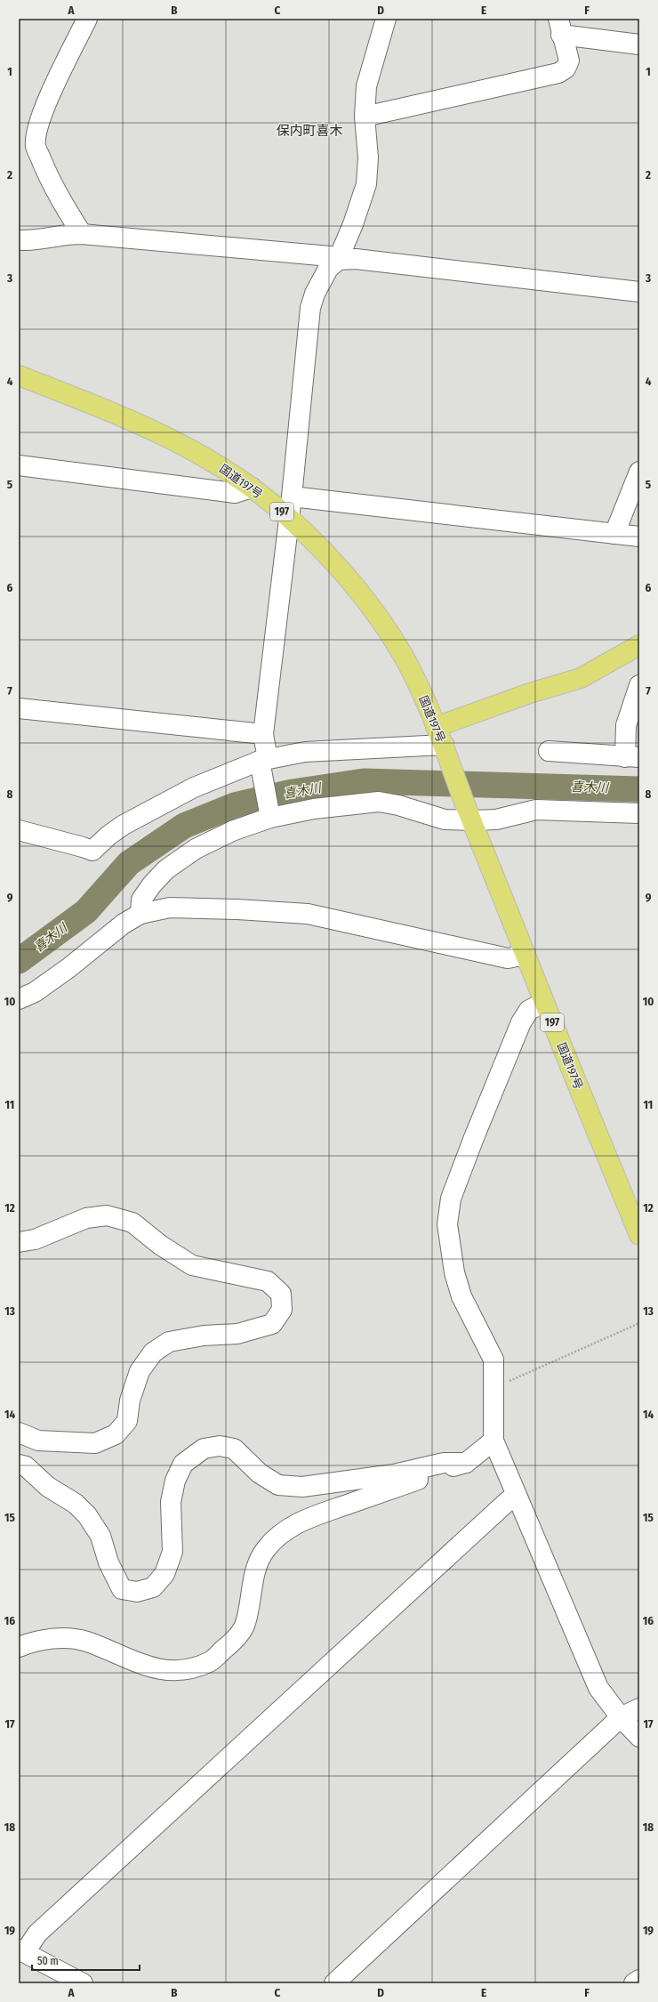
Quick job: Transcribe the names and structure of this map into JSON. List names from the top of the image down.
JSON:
{
  "streets": {
    "highway": ["国道197号", "197"]
  },
  "districts": ["保内町喜木"],
  "water": ["喜木川"],
  "scale_bar": "50 m",
  "grid": {
    "columns": [
      "A",
      "B",
      "C",
      "D",
      "E",
      "F"
    ],
    "rows": [
      "1",
      "2",
      "3",
      "4",
      "5",
      "6",
      "7",
      "8",
      "9",
      "10",
      "11",
      "12",
      "13",
      "14",
      "15",
      "16",
      "17",
      "18",
      "19"
    ]
  }
}
